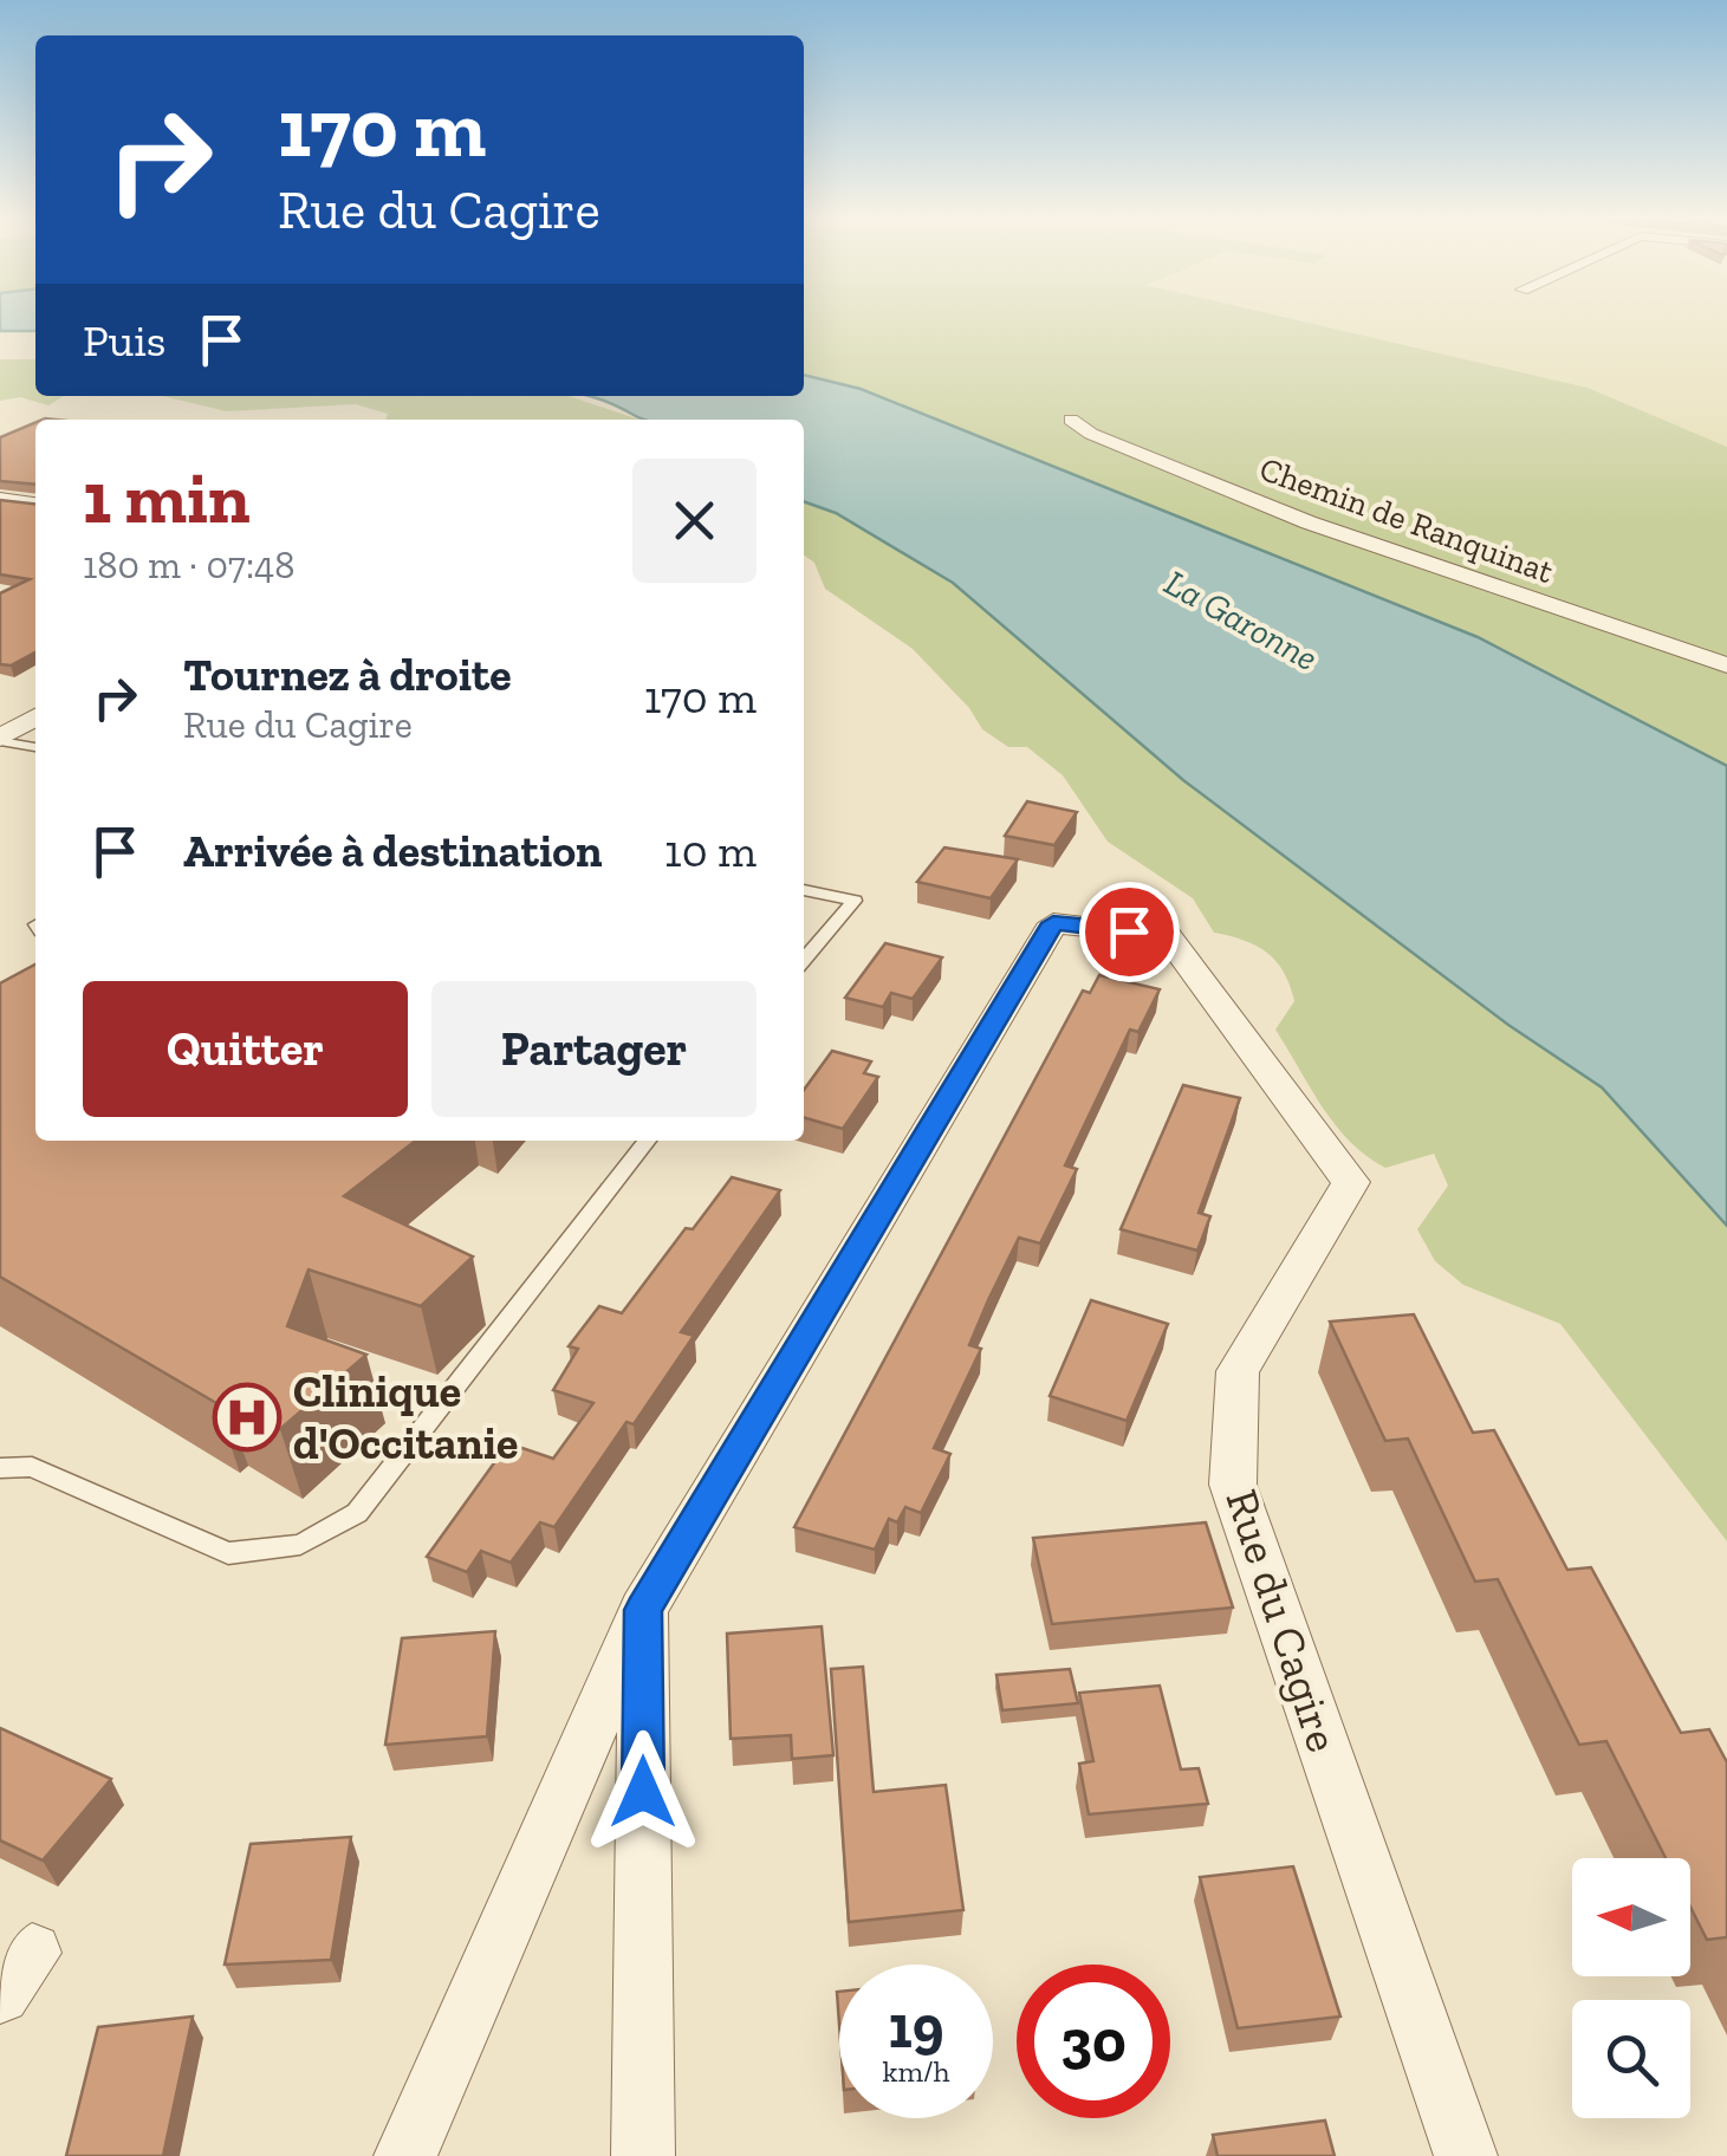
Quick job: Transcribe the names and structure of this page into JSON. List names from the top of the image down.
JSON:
{
  "streets": {
    "street": ["Chemin de Ranquinat", "Rue du Cagire"]
  },
  "water": ["La Garonne"],
  "places": {
    "hospital": ["Clinique d'Occitanie"]
  },
  "north": "left",
  "page": {
    "turn": ["170 m", "Rue du Cagire"],
    "then": "Puis",
    "heading": ["1 min", "180 m · 07:48"],
    "list": [
      {
        "name": "Tournez à droite",
        "note": "Rue du Cagire",
        "value": "170 m"
      },
      {
        "name": "Arrivée à destination",
        "value": "10 m"
      }
    ],
    "buttons": ["Quitter", "Partager"],
    "speed": "19 km/h",
    "limit": "30"
  }
}
